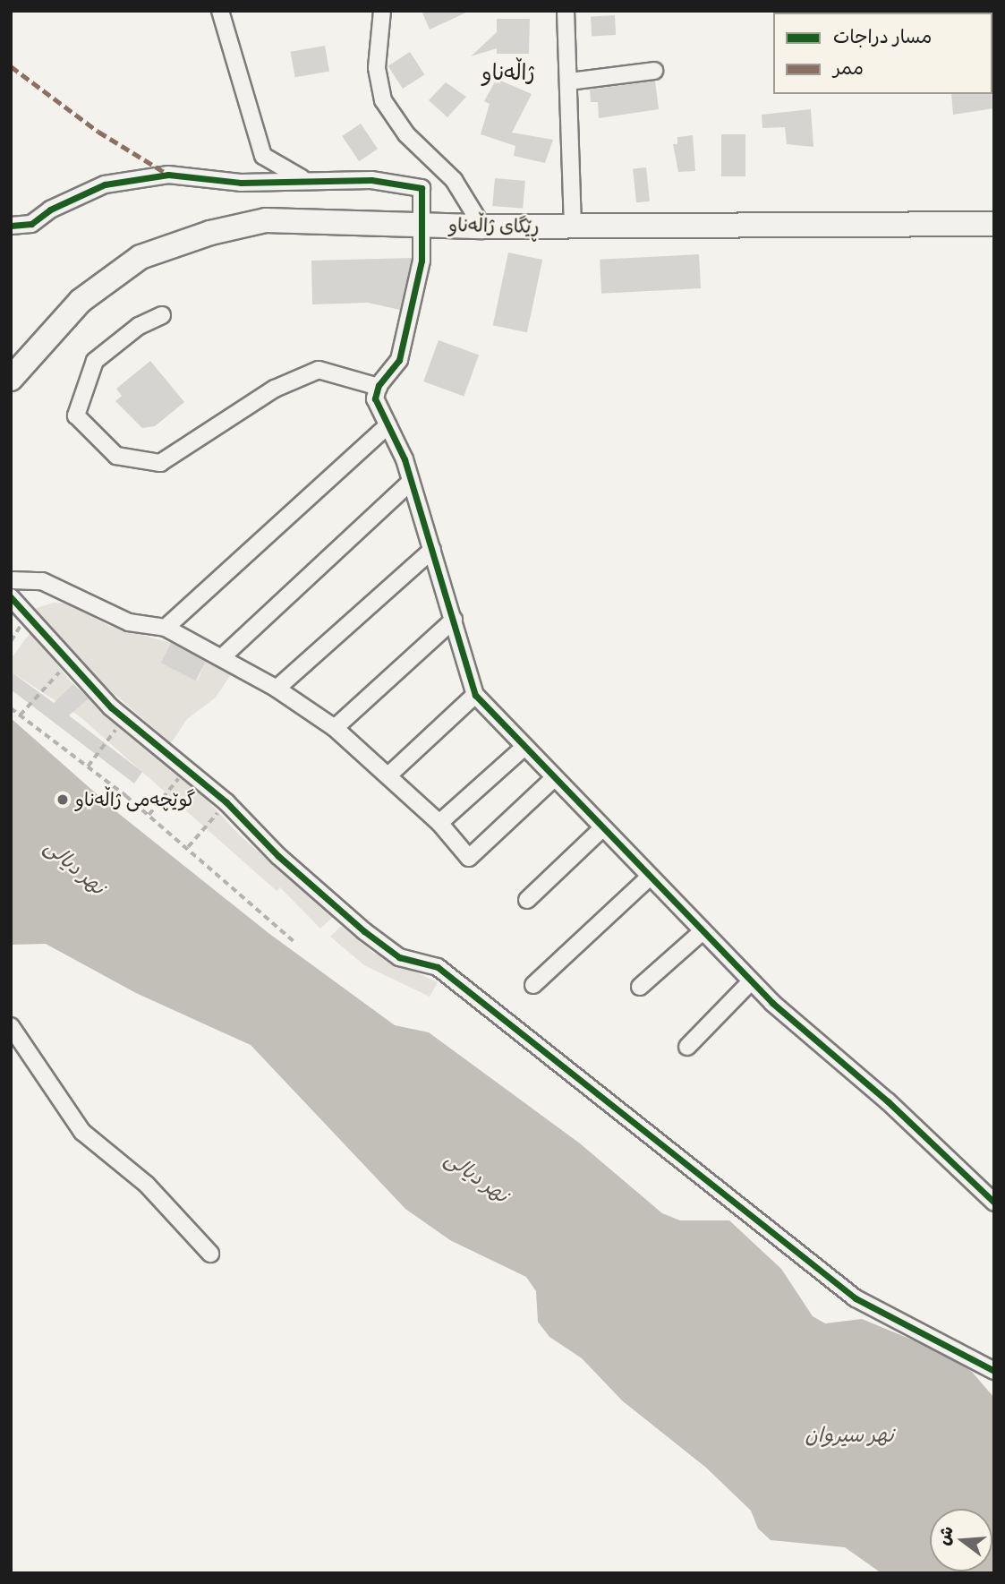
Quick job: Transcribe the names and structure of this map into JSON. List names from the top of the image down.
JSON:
{
  "streets": {
    "main road": ["ڕێگای ژاڵەناو"]
  },
  "districts": ["ژاڵەناو"],
  "water": ["نهر ديالى", "نهر سیروان"],
  "places": ["گوێچەمی ژاڵەناو"],
  "legend": ["مسار دراجات", "ممر"],
  "north": "left"
}
